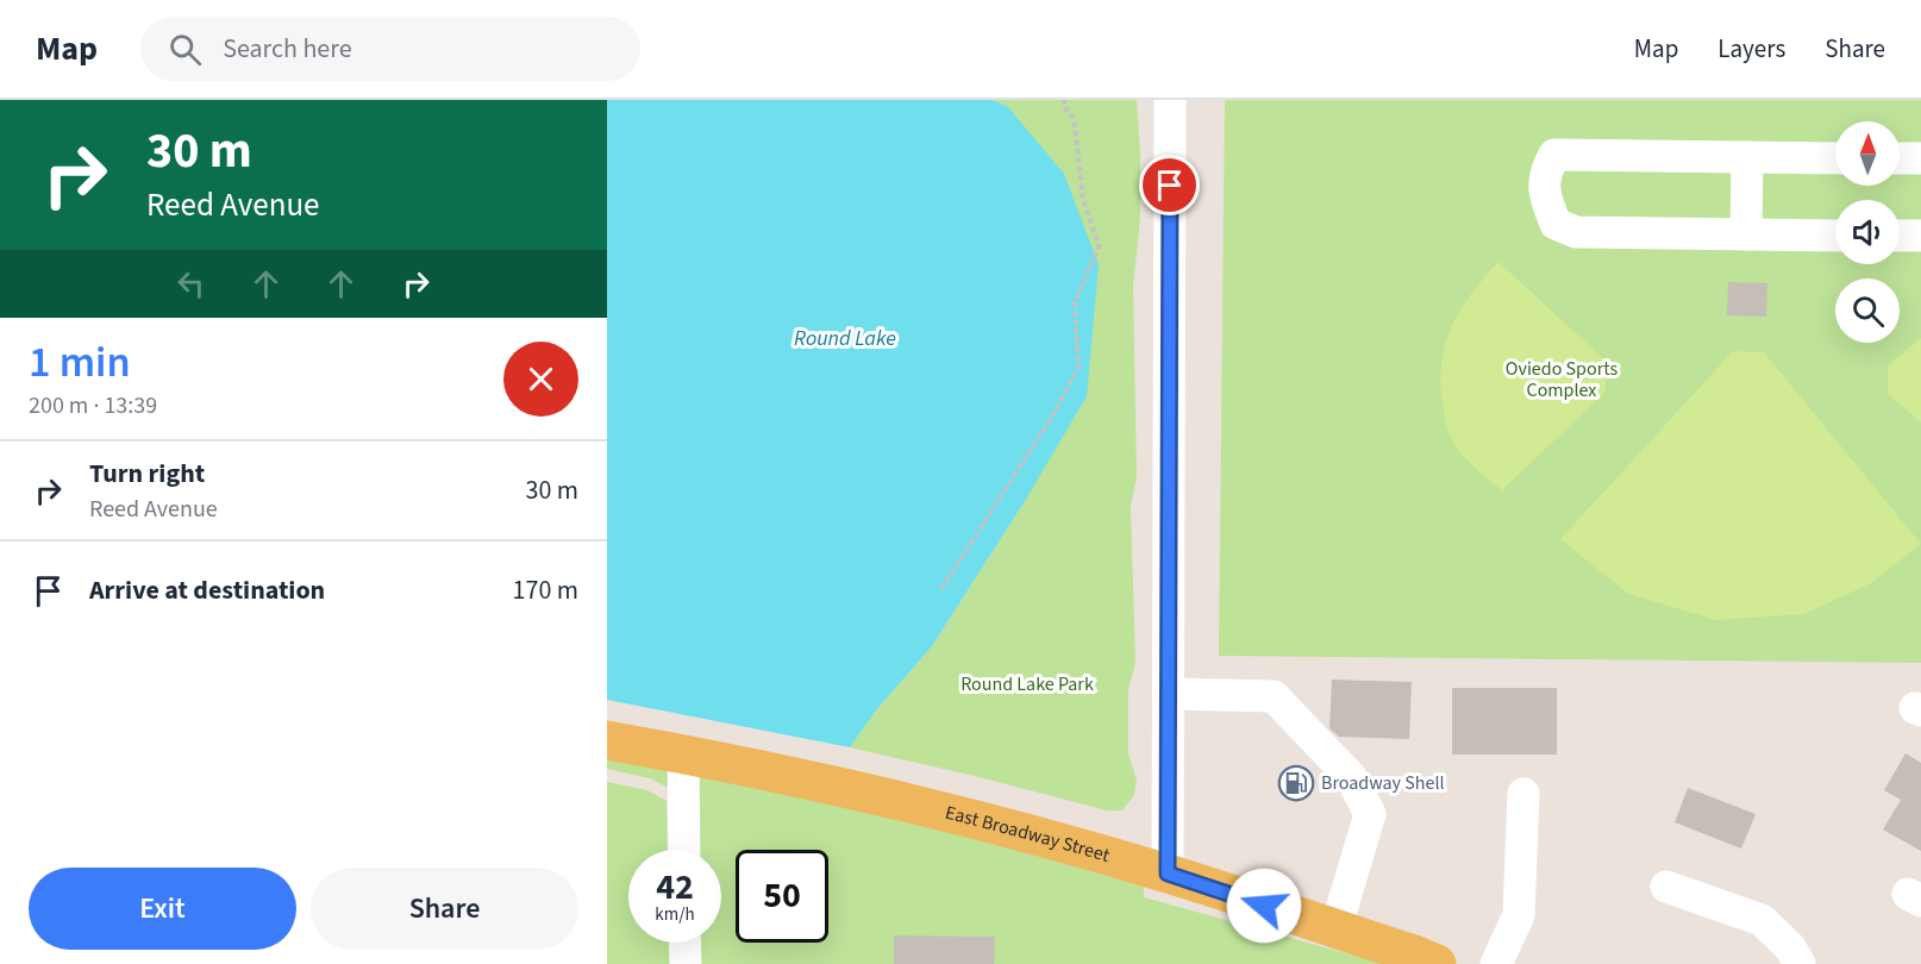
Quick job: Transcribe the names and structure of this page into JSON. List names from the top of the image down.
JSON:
{
  "streets": {
    "main road": ["East Broadway Street"]
  },
  "water": ["Round Lake"],
  "parks": ["Oviedo Sports Complex", "Round Lake Park"],
  "places": {
    "fuel station": ["Broadway Shell"]
  },
  "north": "top",
  "page": {
    "header": "Map",
    "search": "Search here",
    "nav": ["Map", "Layers", "Share"],
    "turn": ["30 m", "Reed Avenue"],
    "heading": ["1 min", "200 m · 13:39"],
    "list": [
      {
        "name": "Turn right",
        "note": "Reed Avenue",
        "value": "30 m"
      },
      {
        "name": "Arrive at destination",
        "value": "170 m"
      }
    ],
    "speed": "42 km/h",
    "limit": "50",
    "buttons": ["Exit", "Share"]
  }
}
